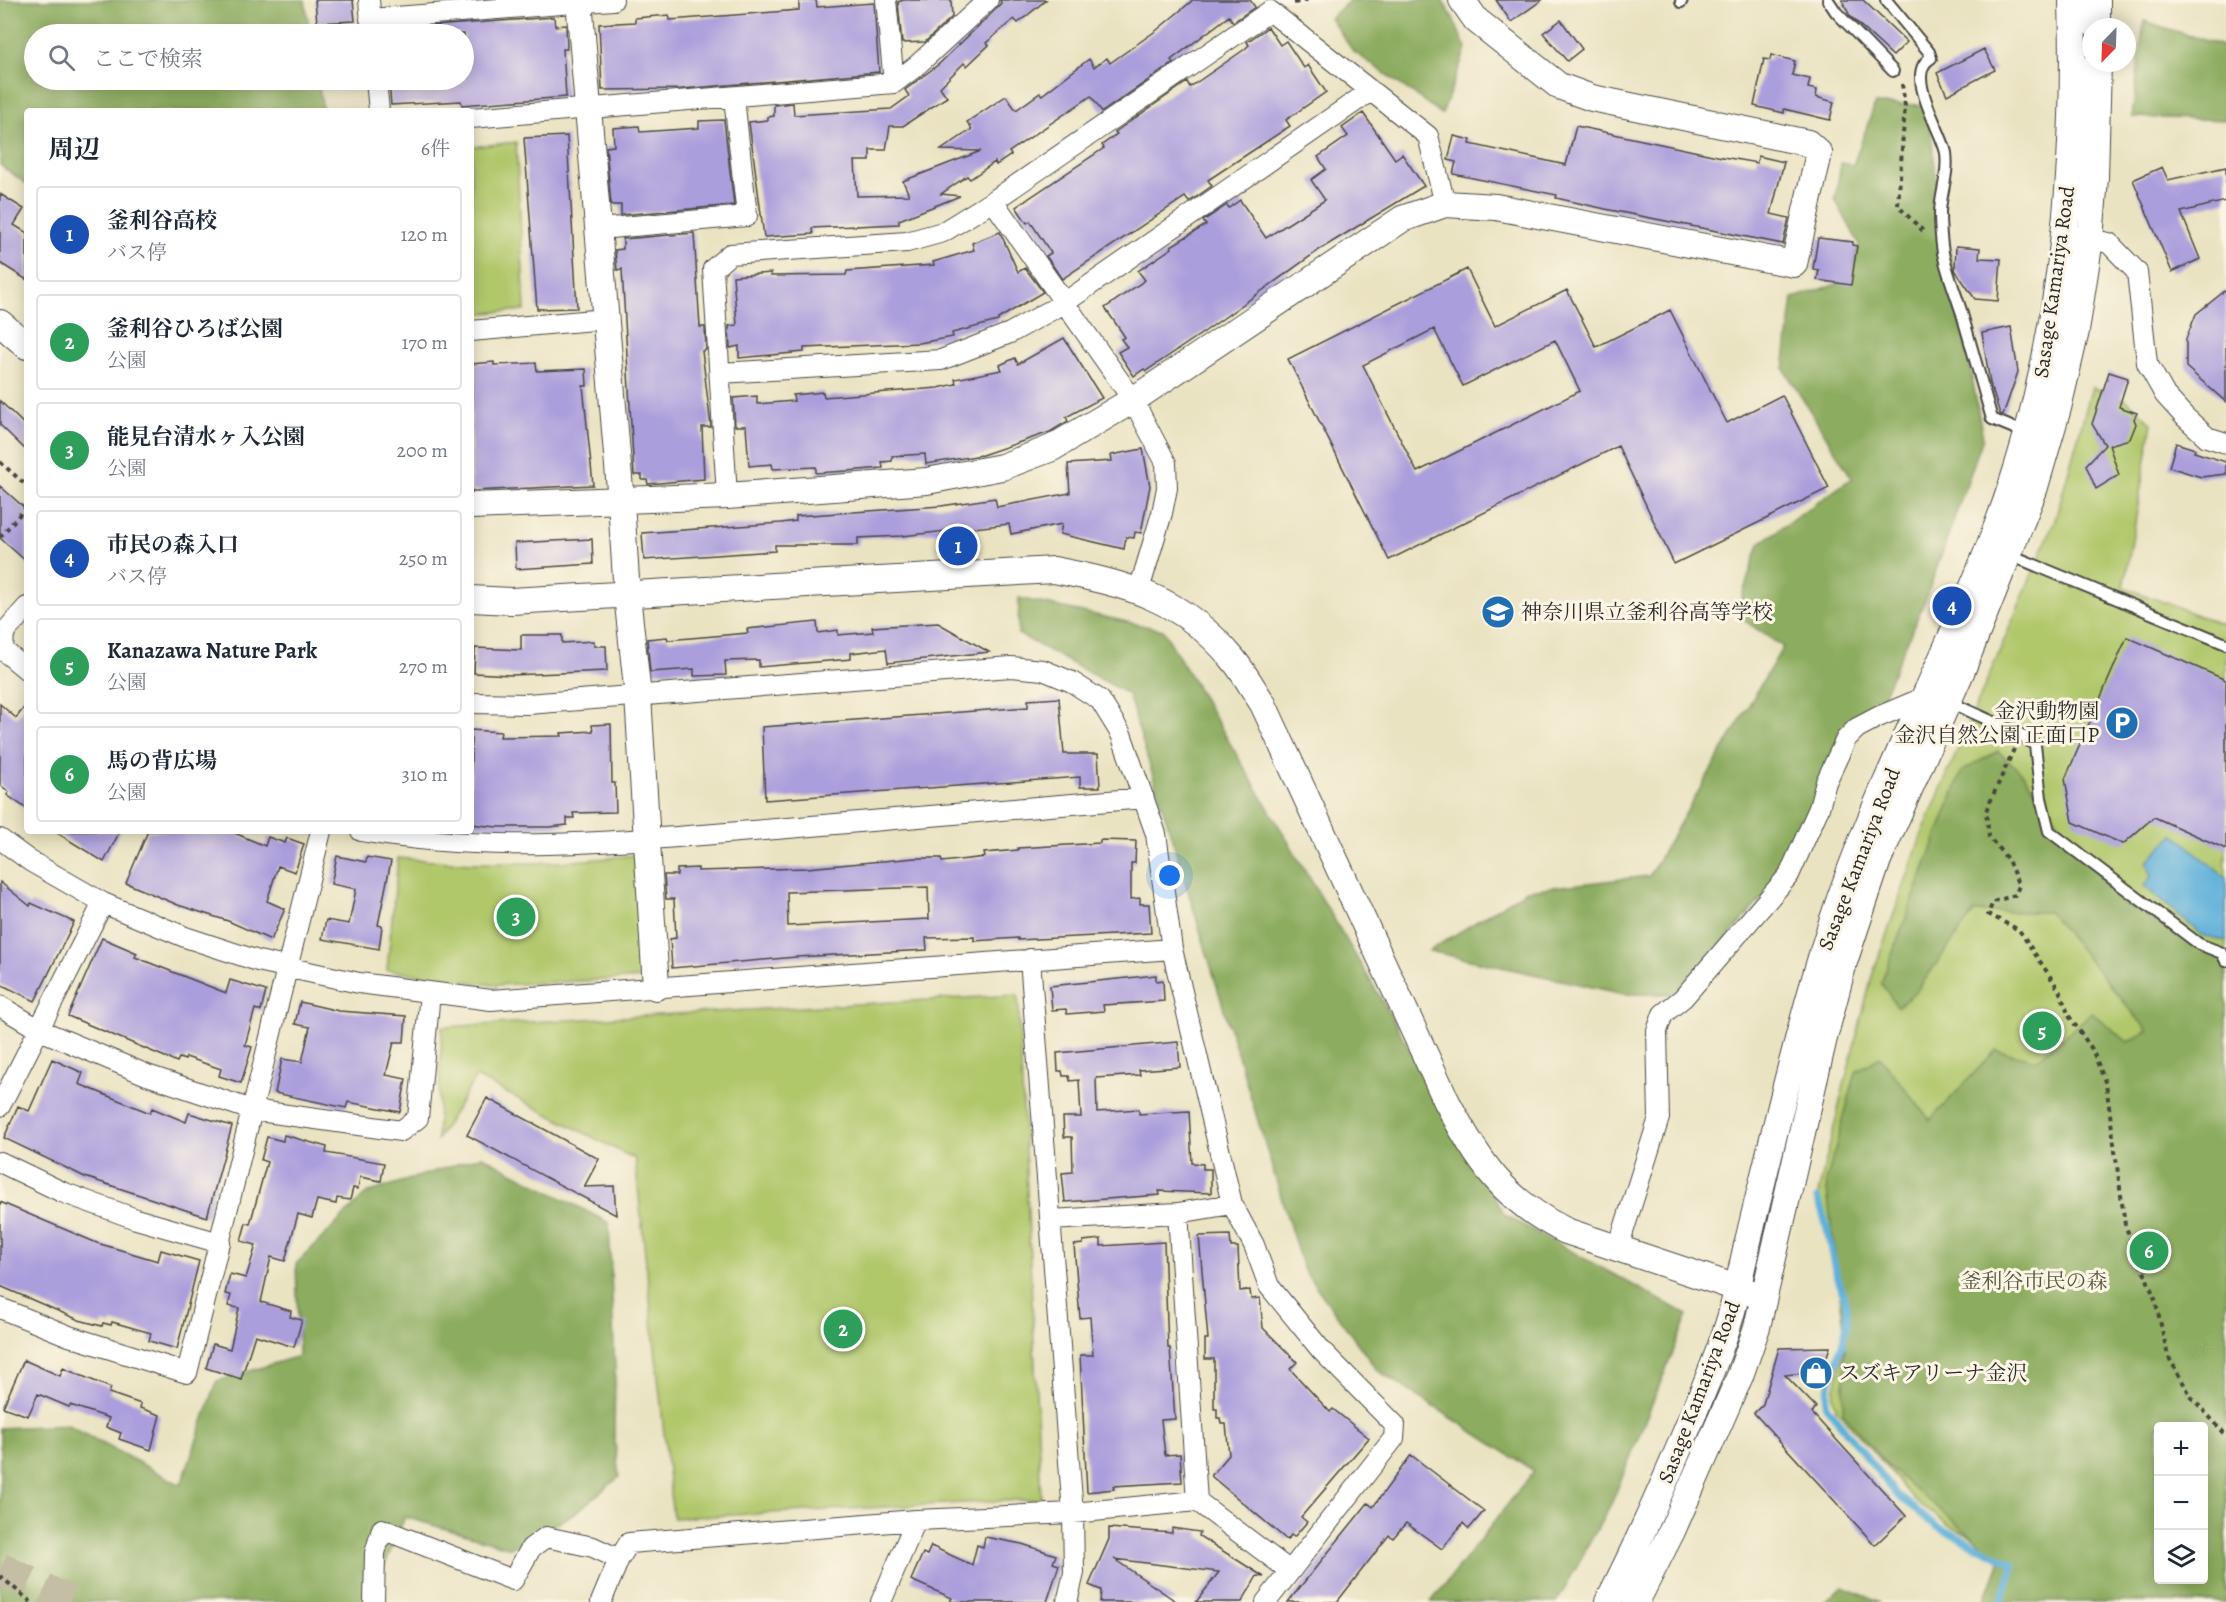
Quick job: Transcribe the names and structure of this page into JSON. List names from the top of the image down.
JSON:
{
  "streets": {
    "street": ["Sasage Kamariya Road"]
  },
  "parks": ["釜利谷市民の森"],
  "places": {
    "school or university": ["神奈川県立釜利谷高等学校"],
    "parking": ["金沢動物園 金沢自然公園 正面口P"],
    "shop": ["スズキアリーナ金沢"]
  },
  "north": "bottom left",
  "page": {
    "search": "ここで検索",
    "heading": ["周辺", "6件"],
    "list": [
      {
        "mark": "1",
        "name": "釜利谷高校",
        "note": "バス停",
        "value": "120 m"
      },
      {
        "mark": "2",
        "name": "釜利谷ひろば公園",
        "note": "公園",
        "value": "170 m"
      },
      {
        "mark": "3",
        "name": "能見台清水ヶ入公園",
        "note": "公園",
        "value": "200 m"
      },
      {
        "mark": "4",
        "name": "市民の森入口",
        "note": "バス停",
        "value": "250 m"
      },
      {
        "mark": "5",
        "name": "Kanazawa Nature Park",
        "note": "公園",
        "value": "270 m"
      },
      {
        "mark": "6",
        "name": "馬の背広場",
        "note": "公園",
        "value": "310 m"
      }
    ],
    "pins": [
      "1",
      "4",
      "3",
      "5",
      "6",
      "2"
    ],
    "map_buttons": ["+", "−"]
  }
}
